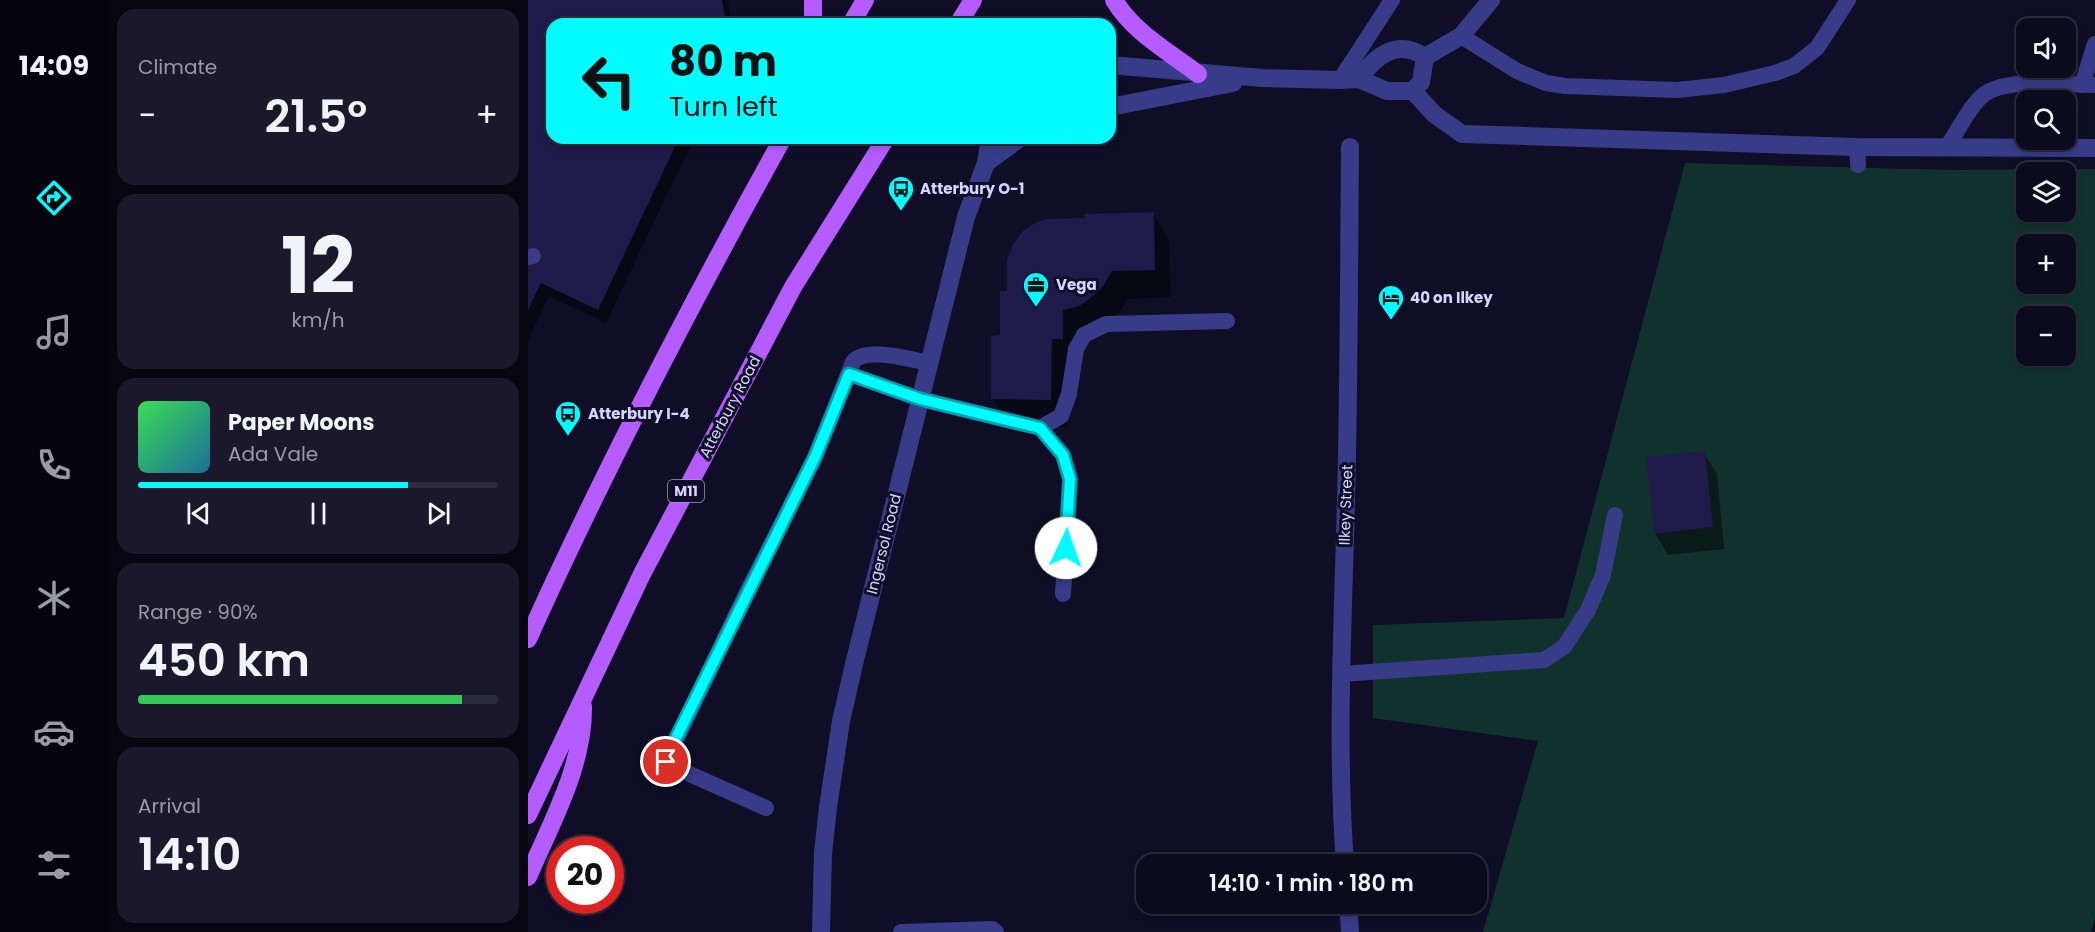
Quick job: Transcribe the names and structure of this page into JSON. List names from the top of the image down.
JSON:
{
  "streets": {
    "main road": ["Atterbury Road", "M11"],
    "street": ["Ilkey Street", "Ingersol Road"]
  },
  "places": {
    "bus stop": ["Atterbury O-1", "Atterbury I-4"],
    "office": ["Vega"],
    "hotel": ["40 on Ilkey"]
  },
  "page": {
    "tabs": "14:09",
    "tile": [
      "Climate",
      ["12", "km/h"],
      ["Range · 90%", "450 km"],
      ["Arrival", "14:10"]
    ],
    "map_buttons": ["+", "−"],
    "turn": ["80 m", "Turn left"],
    "heat": ["−", "21.5°", "+"],
    "song": ["Paper Moons", "Ada Vale"],
    "limit": "20",
    "trip": "14:10 · 1 min · 180 m"
  }
}
